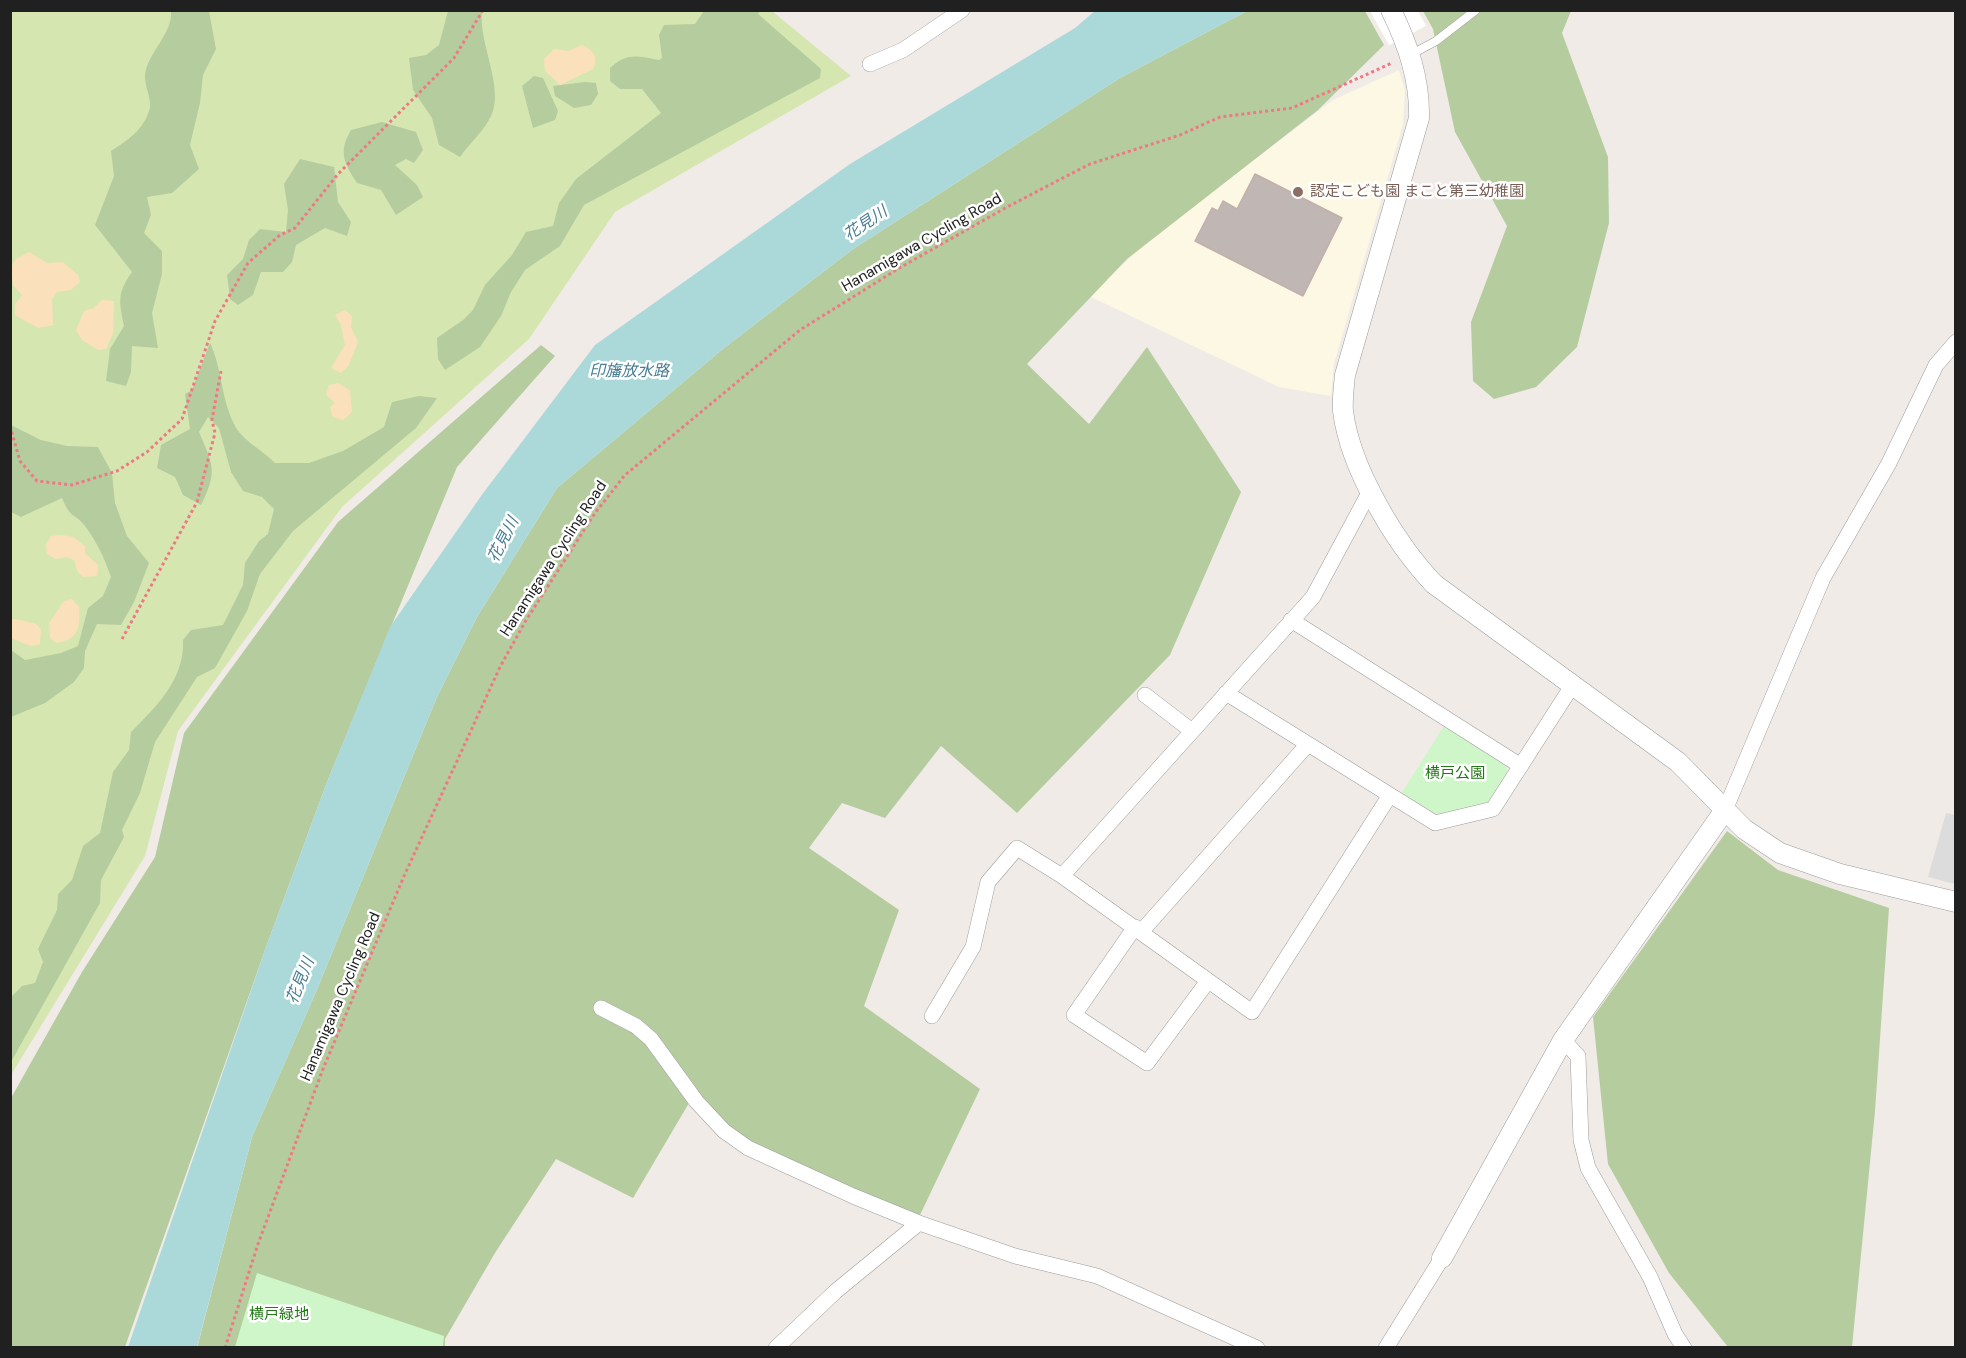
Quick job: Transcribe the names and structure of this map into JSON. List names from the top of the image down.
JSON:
{
  "streets": {
    "path": ["Hanamigawa Cycling Road"]
  },
  "water": ["花見川", "印旛放水路"],
  "parks": ["横戸公園", "横戸緑地"],
  "places": ["認定こども園 まこと第三幼稚園"]
}
